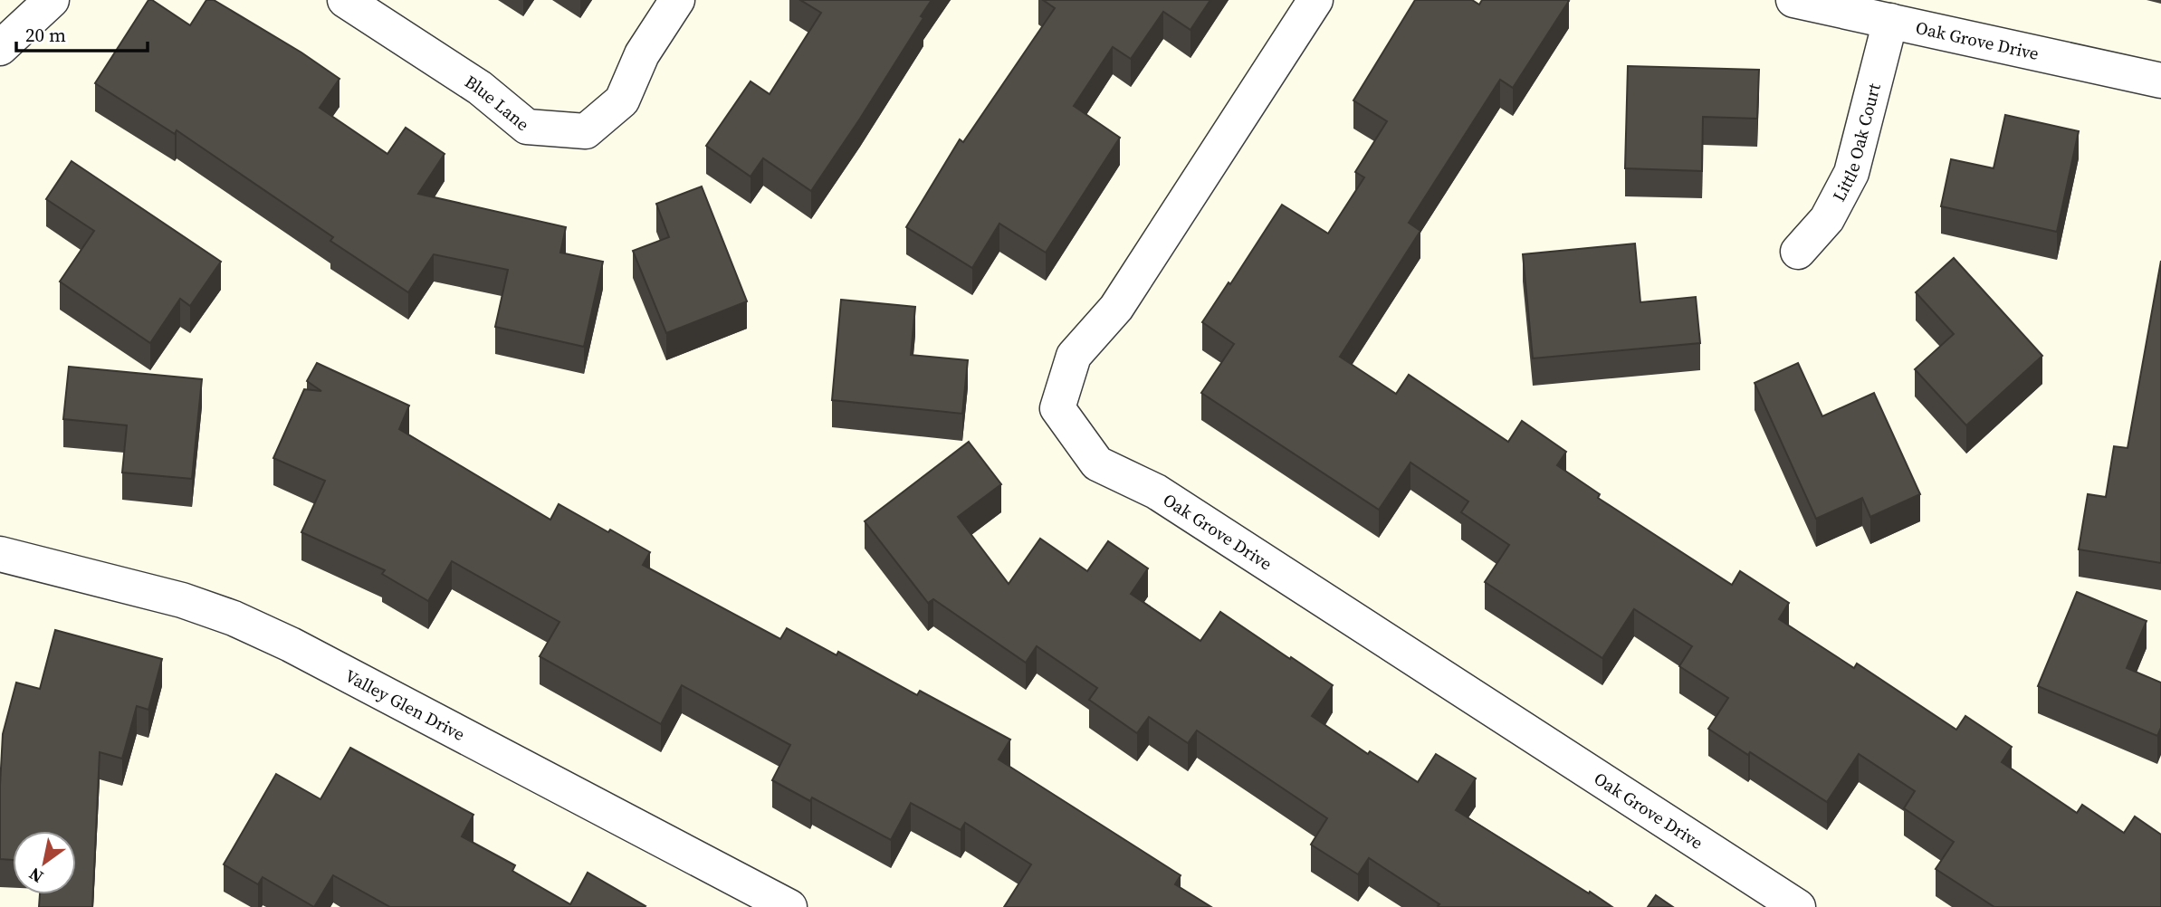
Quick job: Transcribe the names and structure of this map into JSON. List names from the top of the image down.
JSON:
{
  "streets": {
    "street": [
      "Oak Grove Drive",
      "Blue Lane",
      "Little Oak Court",
      "Valley Glen Drive"
    ]
  },
  "crossings": [
    ["Oak Grove Drive", "Little Oak Court"]
  ],
  "scale_bar": "20 m",
  "north": "bottom left"
}
